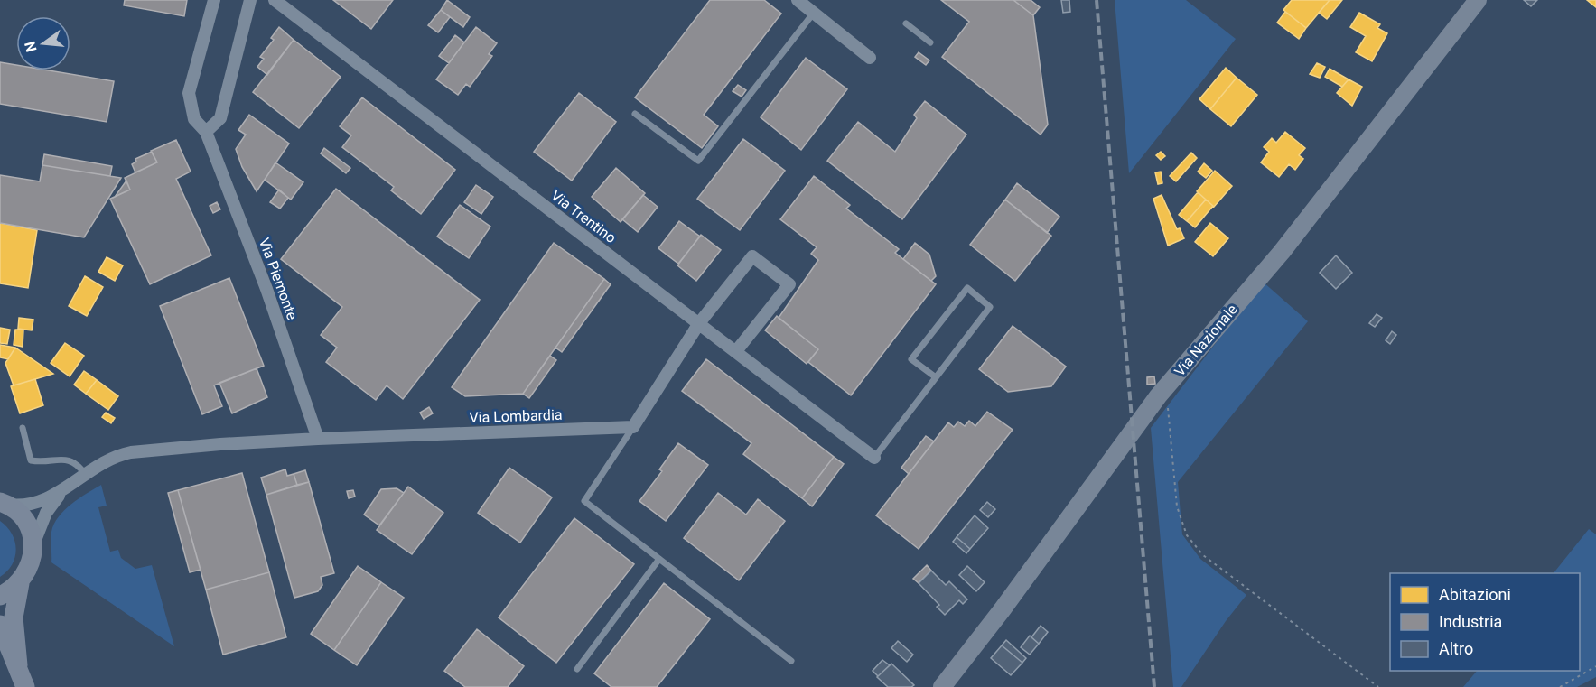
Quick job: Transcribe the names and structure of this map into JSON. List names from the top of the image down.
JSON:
{
  "streets": {
    "street": [
      "Via Trentino",
      "Via Piemonte",
      "Via Nazionale",
      "Via Lombardia"
    ]
  },
  "crossings": [
    ["Via Piemonte", "Via Lombardia"]
  ],
  "legend": ["Abitazioni", "Industria", "Altro"],
  "north": "left"
}
